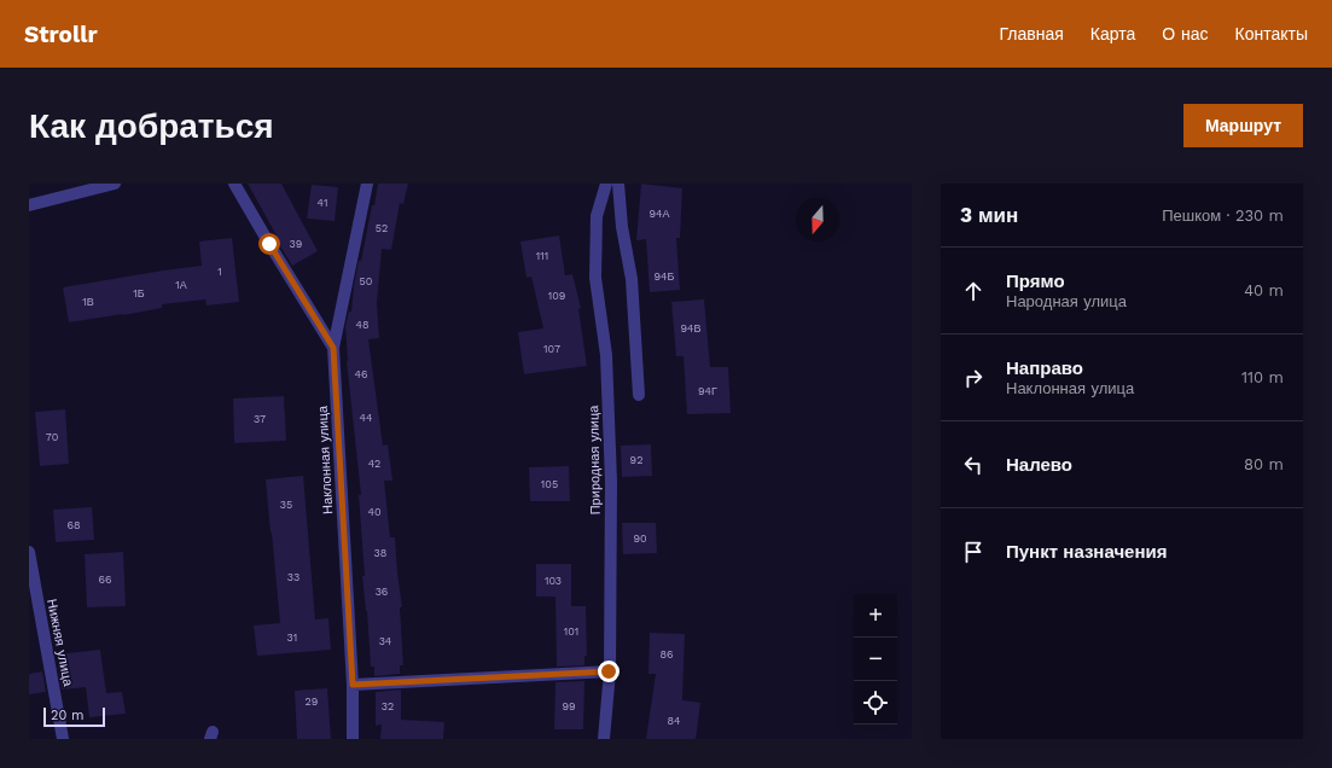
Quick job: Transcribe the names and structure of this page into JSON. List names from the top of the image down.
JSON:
{
  "streets": {
    "street": ["Наклонная улица", "Природная улица", "Нижняя улица"]
  },
  "house_numbers": [
    "41",
    "94А",
    "52",
    "39",
    "111",
    "1",
    "94Б",
    "50",
    "1А",
    "1Б",
    "109",
    "1В",
    "48",
    "94В",
    "107",
    "46",
    "94Г",
    "44",
    "37",
    "70",
    "92",
    "42",
    "105",
    "35",
    "40",
    "68",
    "90",
    "38",
    "33",
    "66",
    "103",
    "36",
    "101",
    "31",
    "34",
    "86",
    "29",
    "32",
    "99",
    "84"
  ],
  "scale_bar": "20 m",
  "north": "bottom",
  "page": {
    "header": "Strollr",
    "nav": [
      "Главная",
      "Карта",
      "О нас",
      "Контакты"
    ],
    "buttons": "Маршрут",
    "title": "Как добраться",
    "heading": ["3 мин", "Пешком · 230 m"],
    "list": [
      ["Прямо", "Народная улица", "40 m"],
      ["Направо", "Наклонная улица", "110 m"],
      ["Налево", "80 m"],
      "Пункт назначения"
    ],
    "map_buttons": ["+", "−"],
    "scale": "20 m"
  }
}
